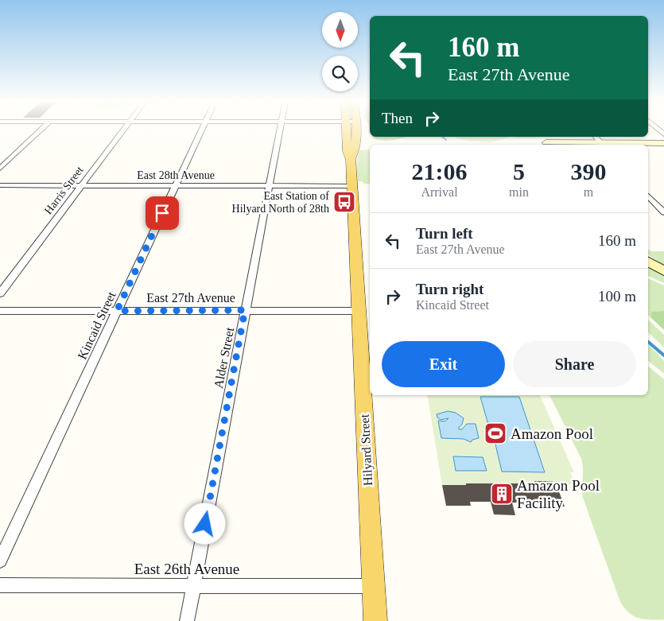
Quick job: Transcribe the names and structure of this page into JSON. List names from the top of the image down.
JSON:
{
  "streets": {
    "main road": ["Hilyard Street"],
    "street": [
      "East 28th Avenue",
      "Harris Street",
      "East 27th Avenue",
      "Kincaid Street",
      "Alder Street",
      "East 26th Avenue"
    ]
  },
  "crossings": [
    ["East 28th Avenue", "Harris Street"],
    ["East 28th Avenue", "Kincaid Street"],
    ["East 28th Avenue", "Alder Street"],
    ["East 28th Avenue", "Hilyard Street"],
    ["East 27th Avenue", "Kincaid Street"],
    ["East 27th Avenue", "Alder Street"],
    ["East 27th Avenue", "Hilyard Street"],
    ["Alder Street", "East 26th Avenue"],
    ["Hilyard Street", "East 26th Avenue"]
  ],
  "places": {
    "bus stop": ["East Station of Hilyard North of 28th"],
    "sports": ["Amazon Pool"],
    "building": ["Amazon Pool Facility"]
  },
  "north": "bottom",
  "page": {
    "turn": ["160 m", "East 27th Avenue"],
    "then": "Then",
    "eta": [
      "21:06",
      "Arrival",
      "5",
      "min",
      "390",
      "m"
    ],
    "list": [
      {
        "name": "Turn left",
        "note": "East 27th Avenue",
        "value": "160 m"
      },
      {
        "name": "Turn right",
        "note": "Kincaid Street",
        "value": "100 m"
      }
    ],
    "buttons": ["Exit", "Share"]
  }
}
